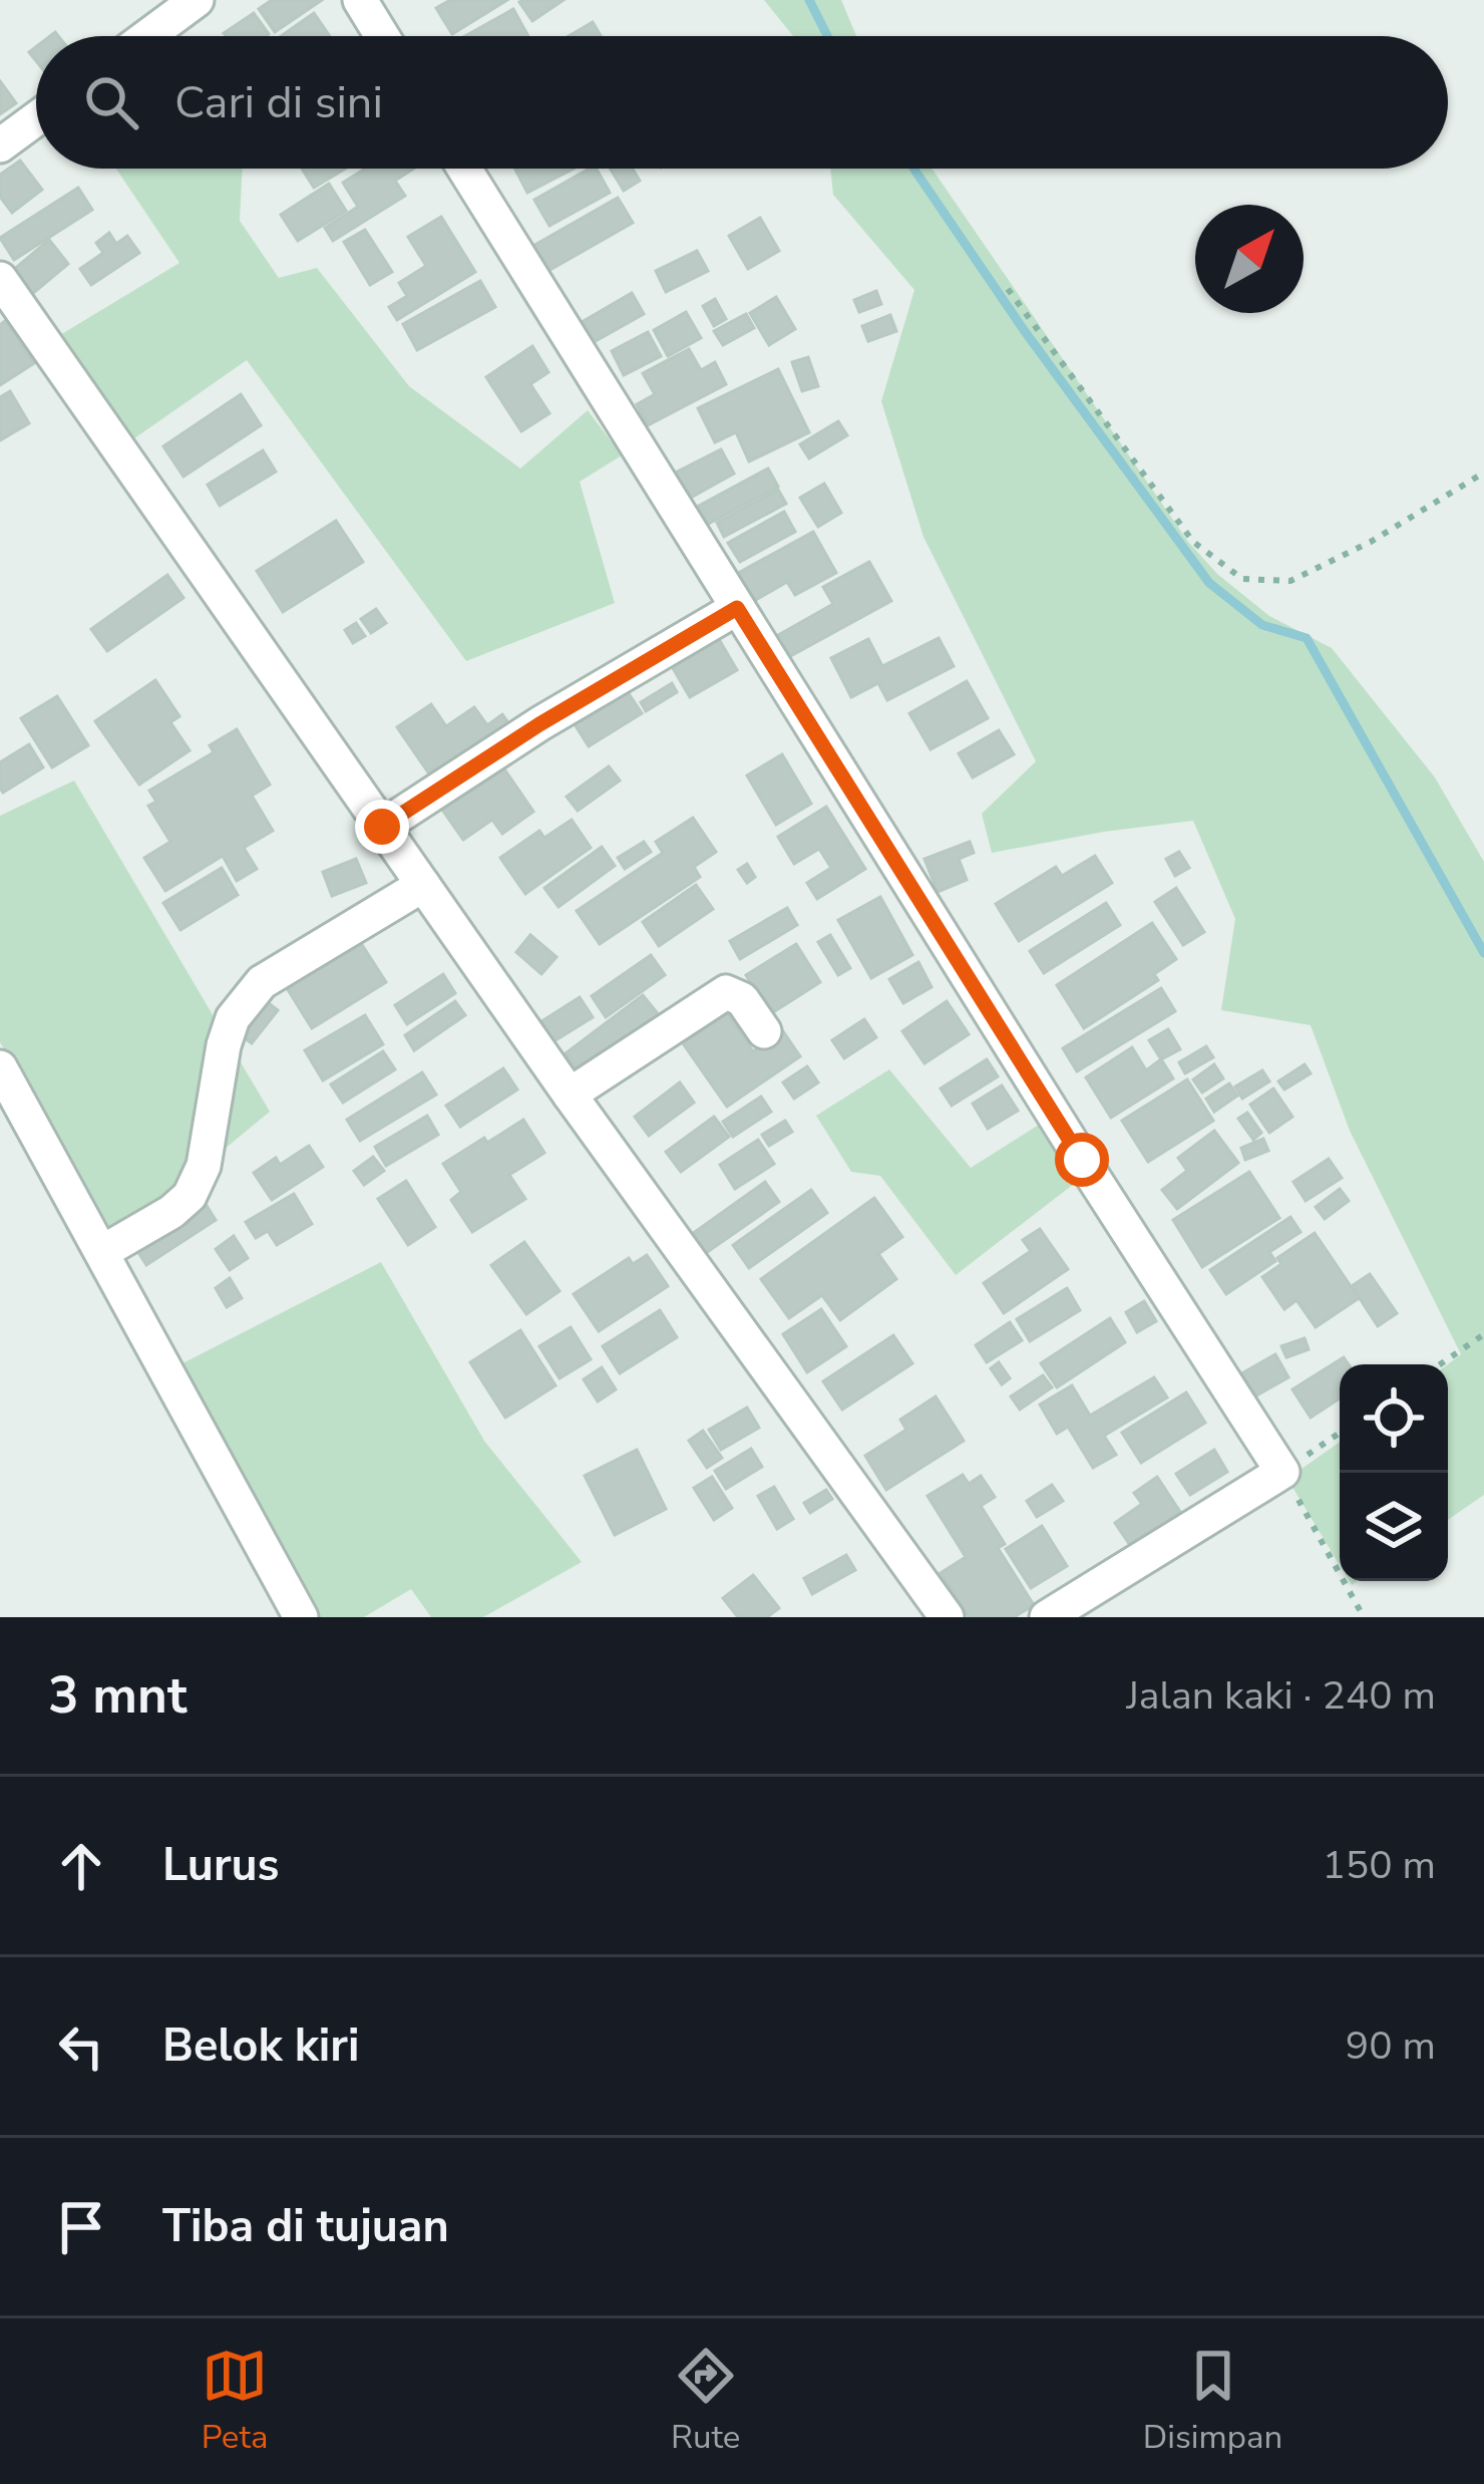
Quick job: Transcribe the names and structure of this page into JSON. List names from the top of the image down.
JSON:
{
  "north": "top right",
  "page": {
    "search": "Cari di sini",
    "heading": ["3 mnt", "Jalan kaki · 240 m"],
    "list": [
      ["Lurus", "150 m"],
      ["Belok kiri", "90 m"],
      "Tiba di tujuan"
    ],
    "nav": ["Peta", "Rute", "Disimpan"]
  }
}
